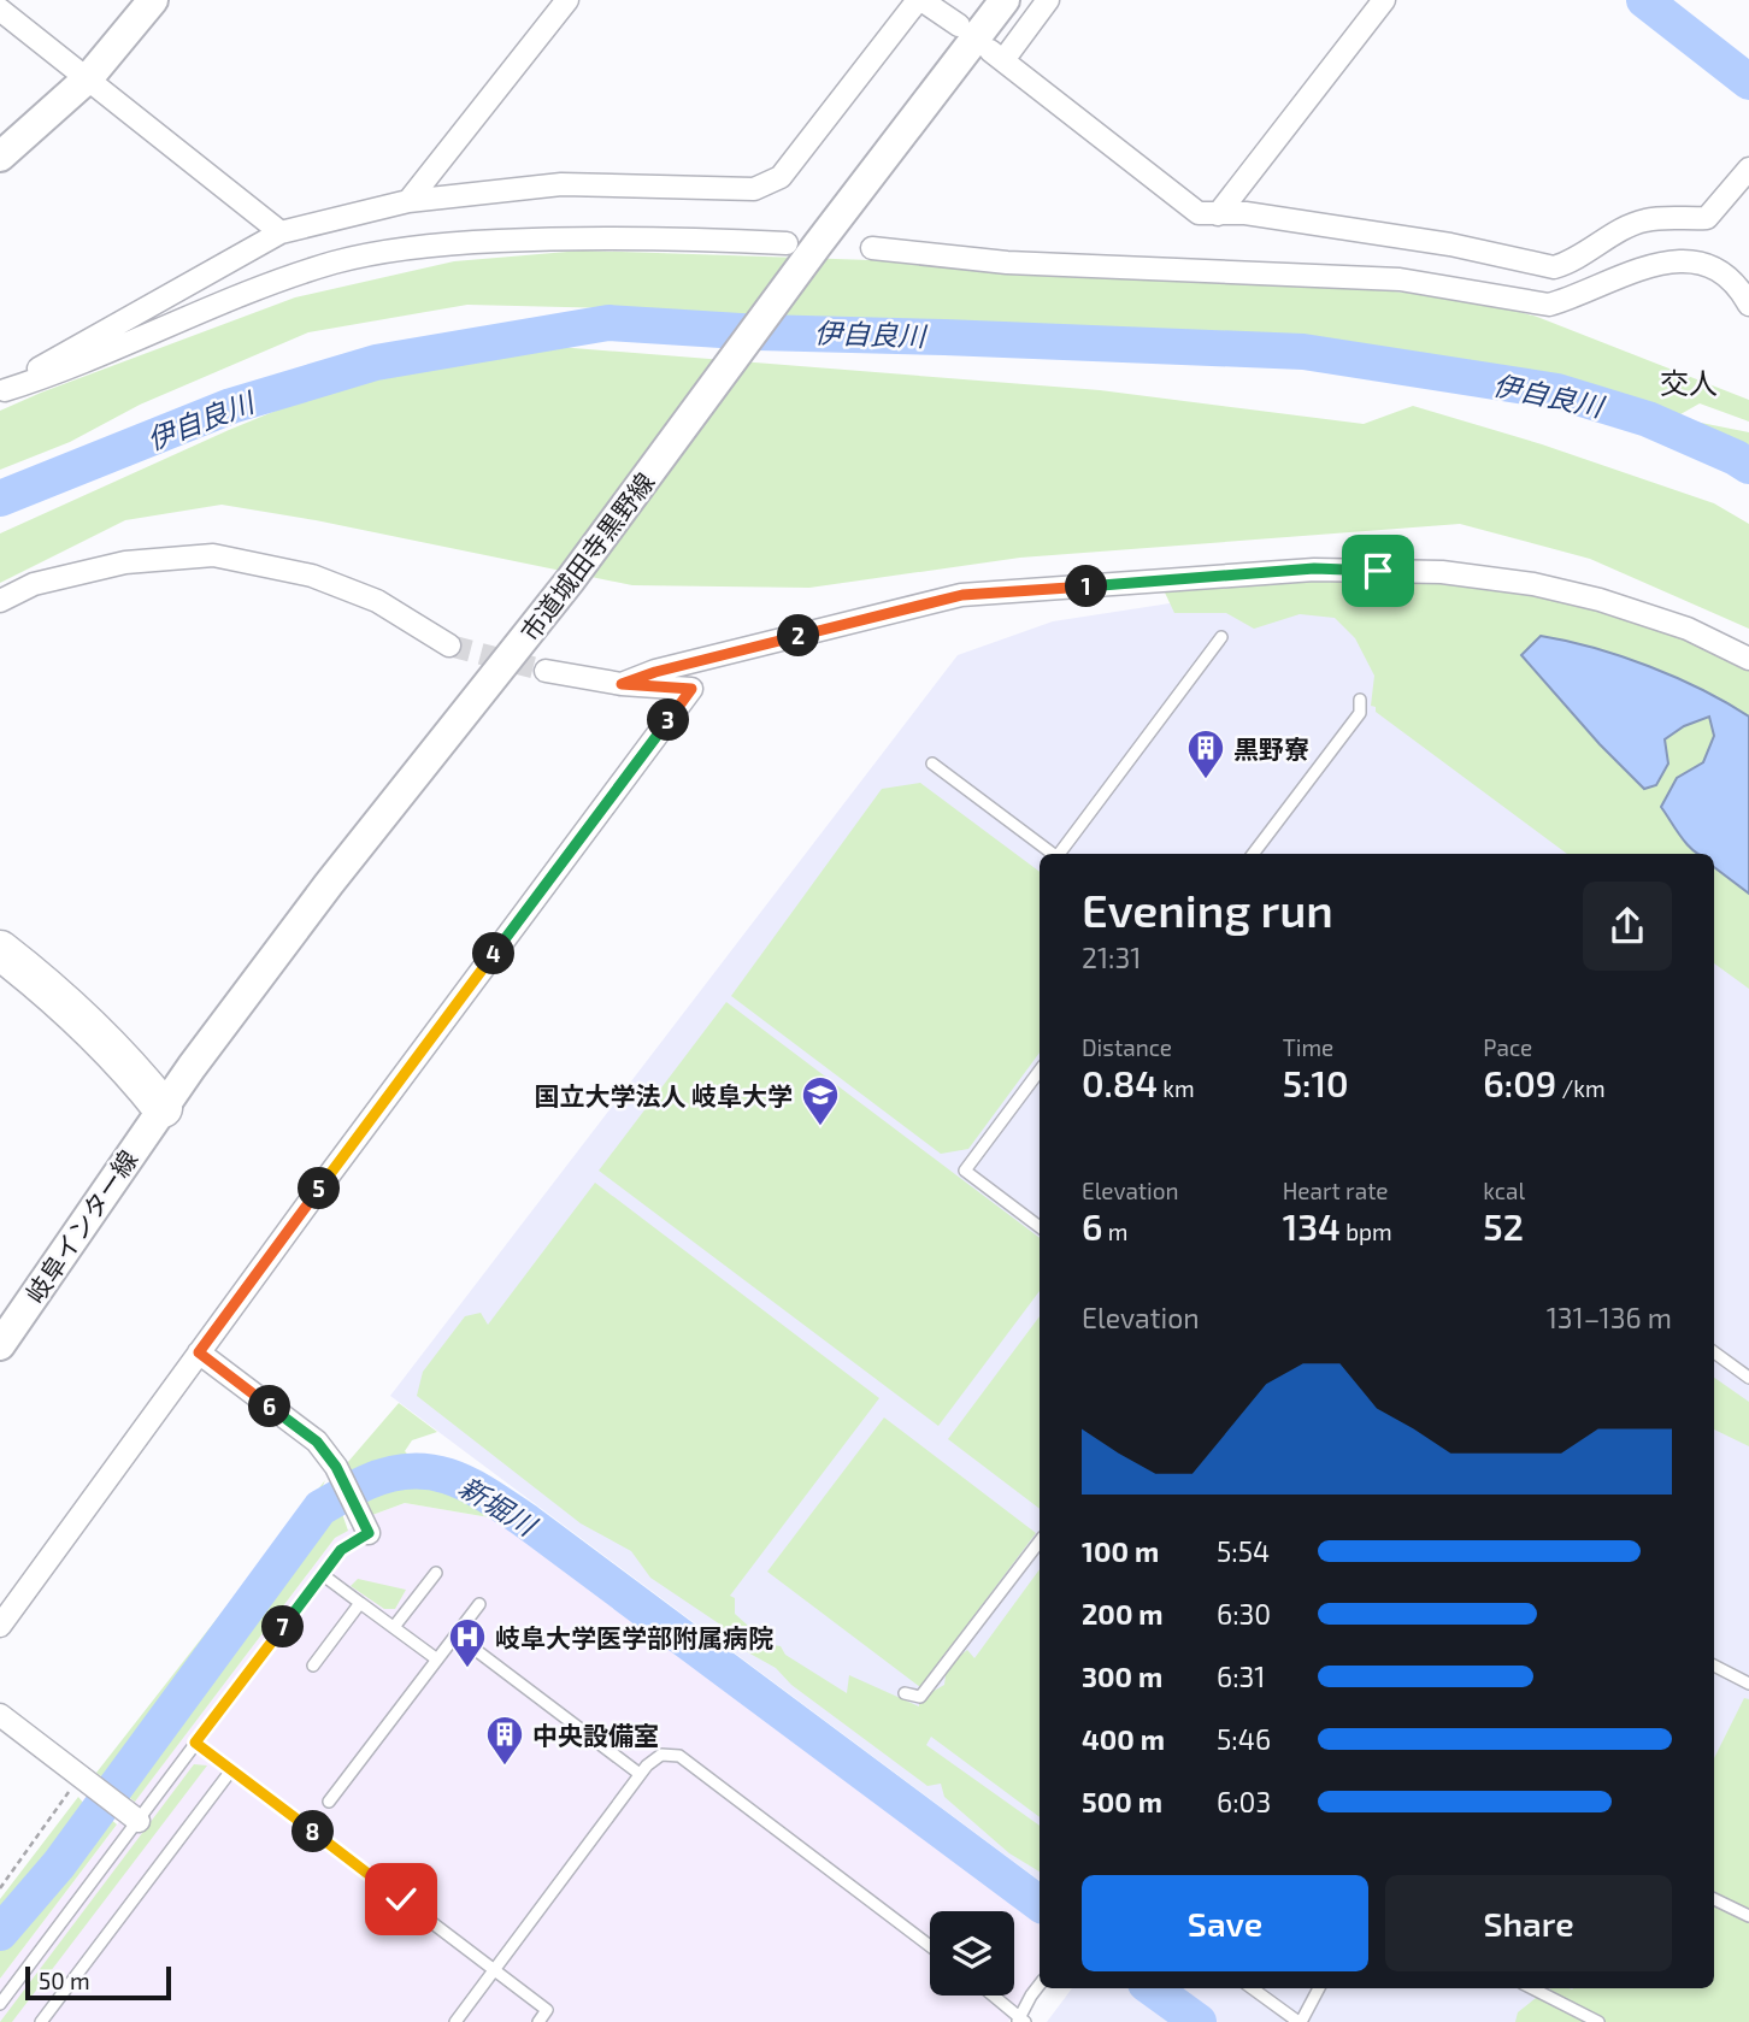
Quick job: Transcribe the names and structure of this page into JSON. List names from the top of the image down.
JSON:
{
  "streets": {
    "street": ["市道城田寺黒野線", "岐阜インター線"]
  },
  "crossings": [
    ["市道城田寺黒野線", "岐阜インター線"]
  ],
  "districts": ["交人"],
  "water": ["伊自良川", "新堀川"],
  "places": {
    "building": ["黒野寮", "中央設備室"],
    "school or university": ["国立大学法人 岐阜大学"],
    "hospital": ["岐阜大学医学部附属病院"]
  },
  "scale_bar": "50 m",
  "page": {
    "pins": [
      "1",
      "2",
      "3",
      "4",
      "5",
      "6",
      "7",
      "8"
    ],
    "heading": ["Evening run", "21:31"],
    "stats": [
      ["Distance", "0.84 km"],
      ["Time", "5:10"],
      ["Pace", "6:09 /km"],
      ["Elevation", "6 m"],
      ["Heart rate", "134 bpm"],
      ["kcal", "52"]
    ],
    "chart": ["Elevation", "131–136 m"],
    "list": [
      {
        "name": "100 m",
        "note": "5:54"
      },
      {
        "name": "200 m",
        "note": "6:30"
      },
      {
        "name": "300 m",
        "note": "6:31"
      },
      {
        "name": "400 m",
        "note": "5:46"
      },
      {
        "name": "500 m",
        "note": "6:03"
      }
    ],
    "buttons": ["Save", "Share"],
    "scale": "50 m"
  }
}
